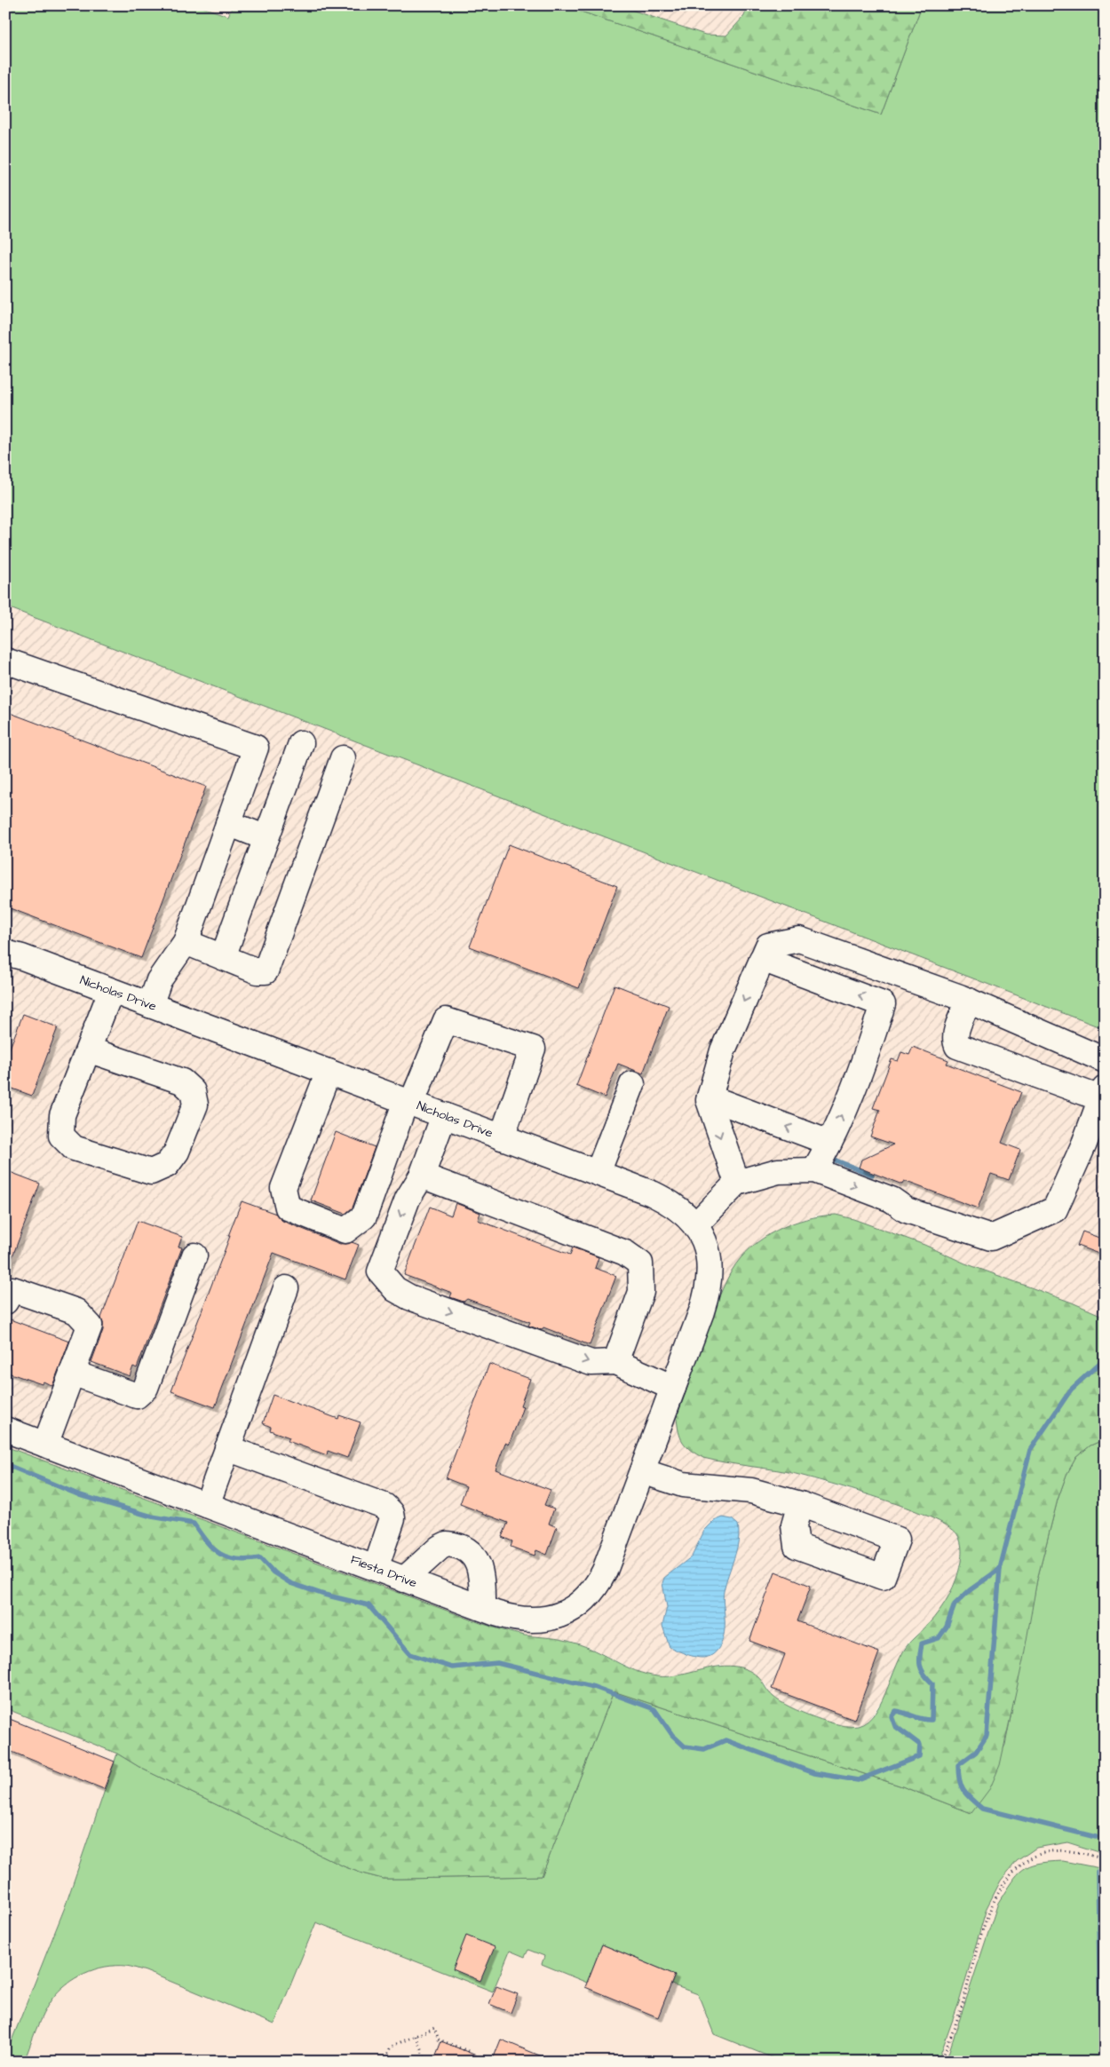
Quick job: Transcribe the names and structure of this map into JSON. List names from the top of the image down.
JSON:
{
  "streets": {
    "street": ["Nicholas Drive", "Fiesta Drive"]
  },
  "crossings": [
    ["Nicholas Drive", "Fiesta Drive"]
  ]
}
